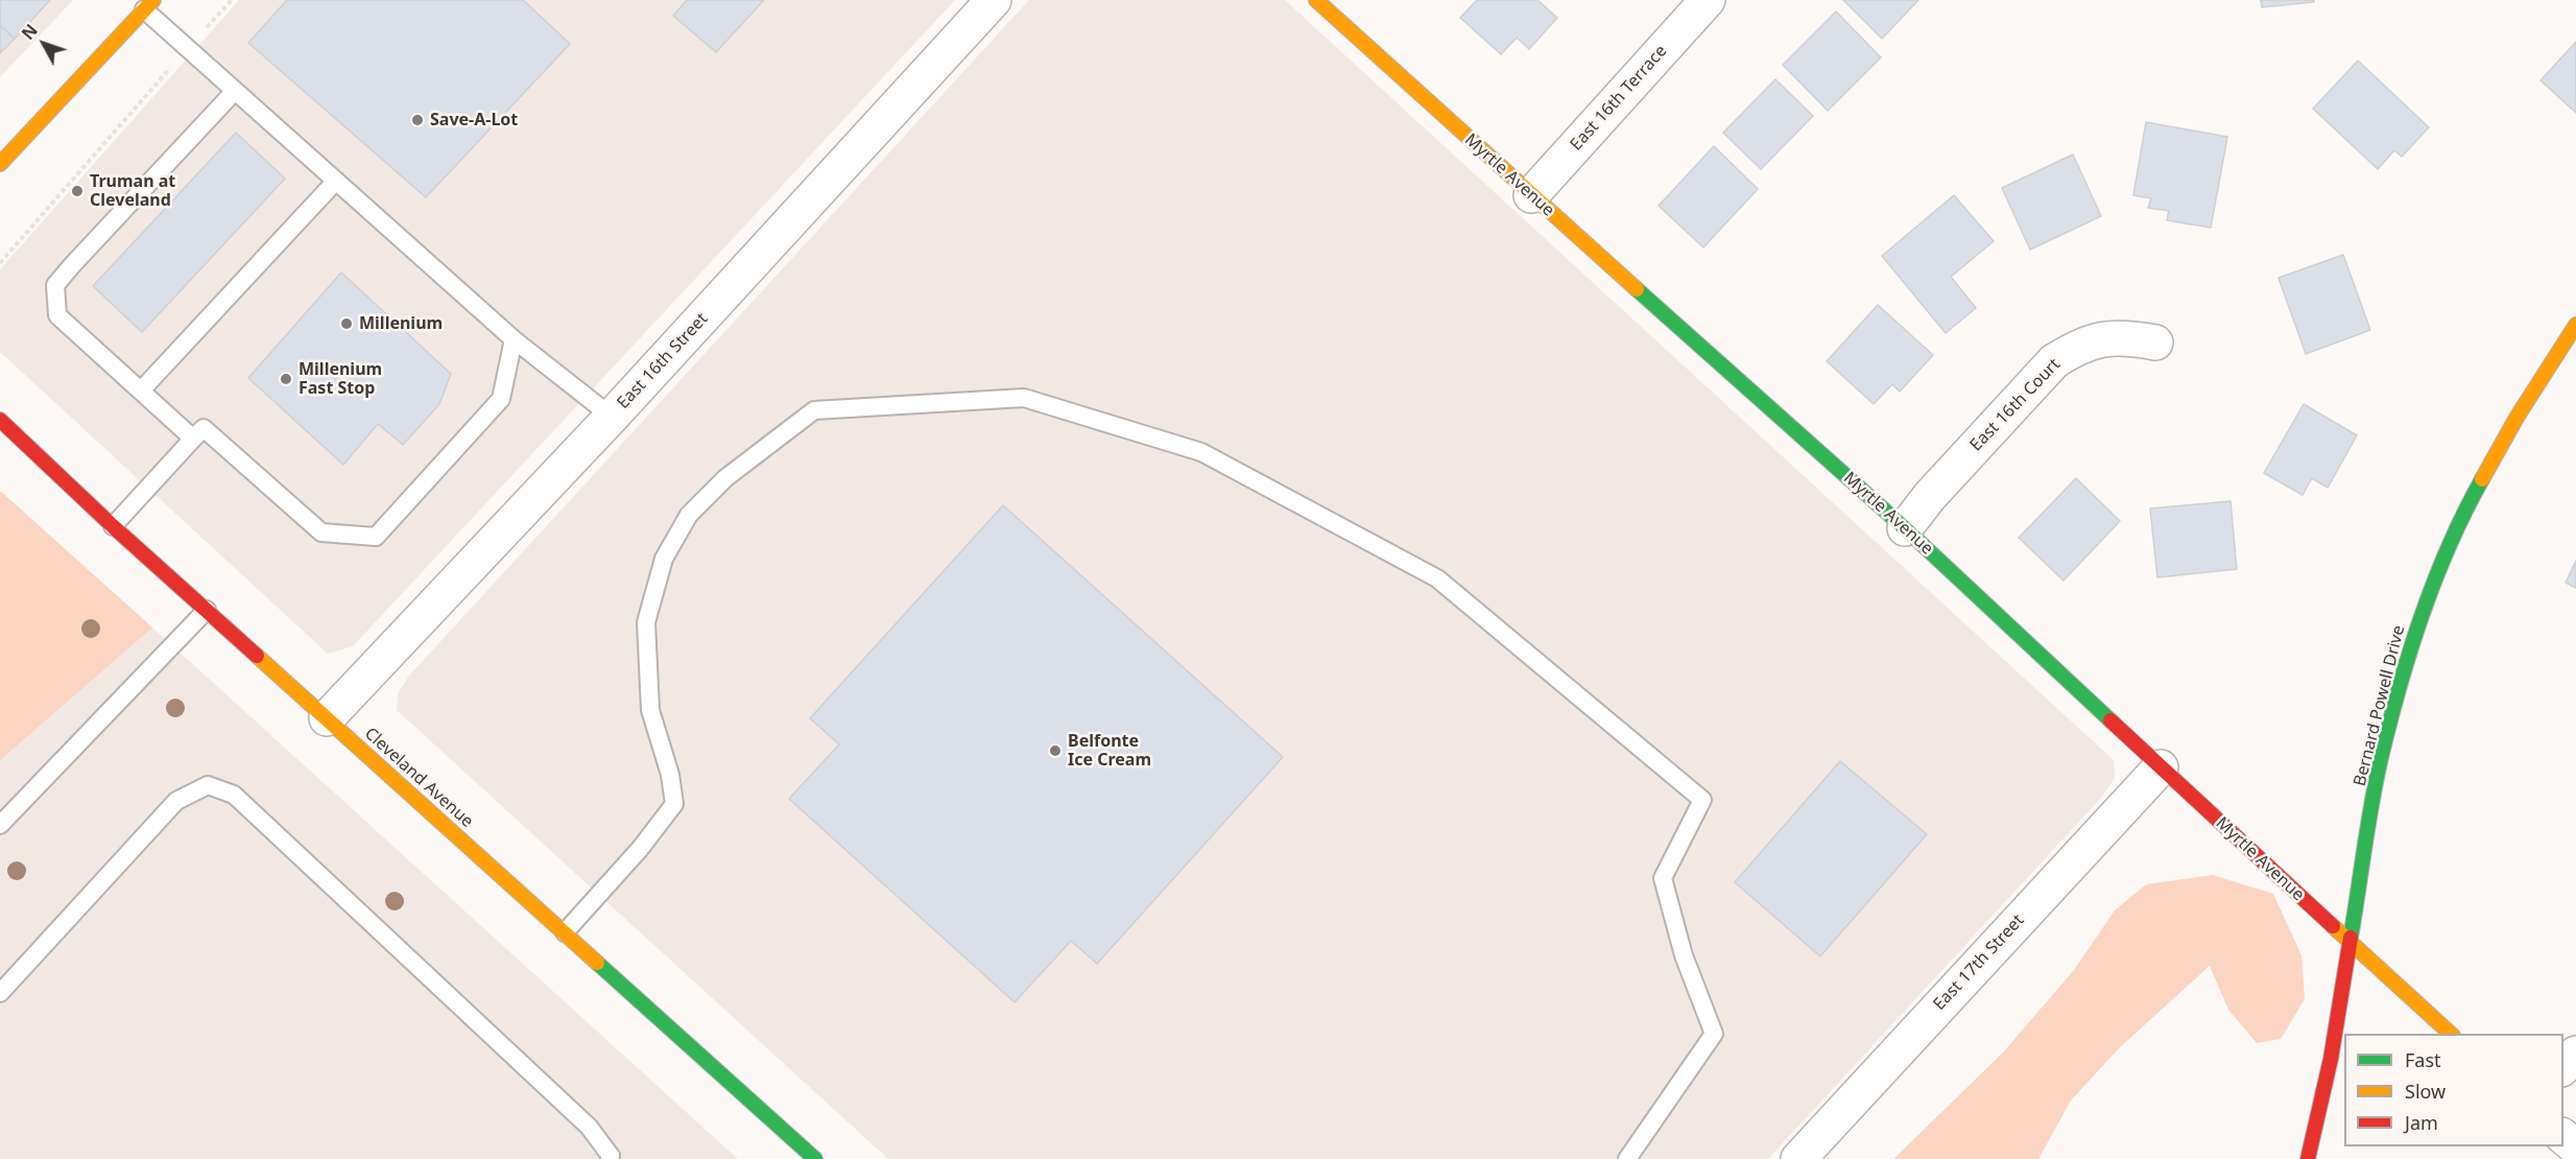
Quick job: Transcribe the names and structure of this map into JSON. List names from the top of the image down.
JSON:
{
  "streets": {
    "street": [
      "East 16th Terrace",
      "Myrtle Avenue",
      "East 16th Street",
      "East 16th Court",
      "Bernard Powell Drive",
      "Cleveland Avenue",
      "East 17th Street"
    ]
  },
  "crossings": [
    ["East 16th Terrace", "Myrtle Avenue"],
    ["Myrtle Avenue", "East 16th Court"],
    ["Myrtle Avenue", "Bernard Powell Drive"],
    ["Myrtle Avenue", "East 17th Street"],
    ["East 16th Street", "Cleveland Avenue"]
  ],
  "places": [
    "Save-A-Lot",
    "Truman at Cleveland",
    "Millenium",
    "Millenium Fast Stop",
    "Belfonte Ice Cream"
  ],
  "legend": ["Fast", "Slow", "Jam"],
  "north": "top left"
}
